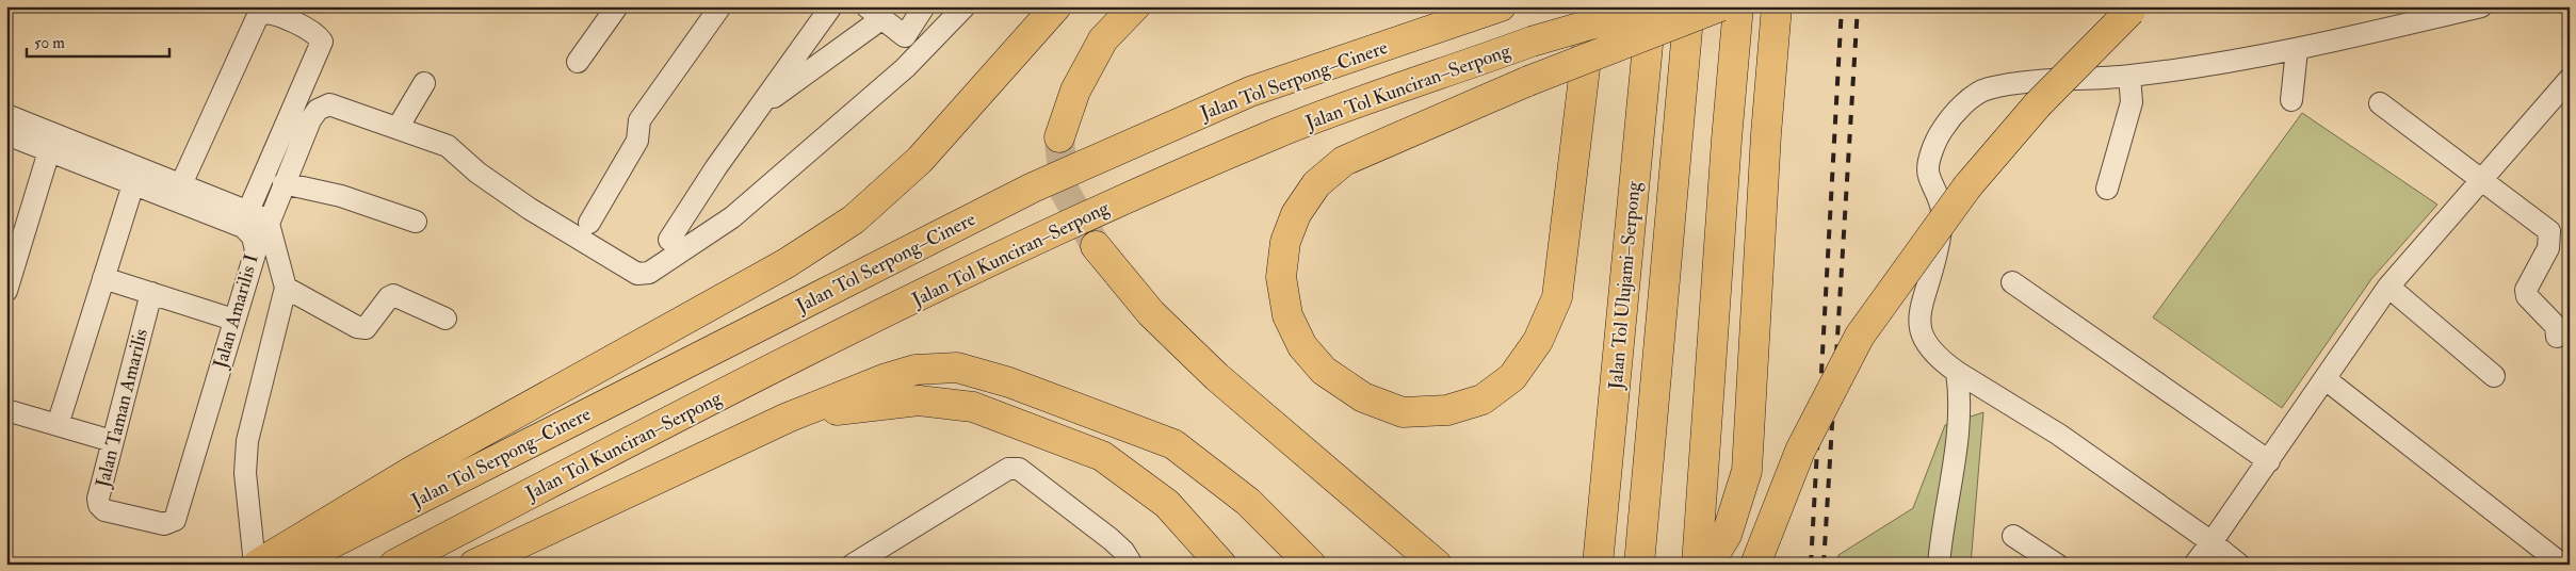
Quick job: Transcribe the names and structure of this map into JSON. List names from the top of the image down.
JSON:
{
  "streets": {
    "highway": ["Jalan Tol Serpong–Cinere", "Jalan Tol Kunciran–Serpong", "Jalan Tol Ulujami–Serpong"],
    "street": ["Jalan Amarilis I", "Jalan Taman Amarilis"]
  },
  "crossings": [
    ["Jalan Tol Kunciran–Serpong", "Jalan Tol Ulujami–Serpong"],
    ["Jalan Amarilis I", "Jalan Taman Amarilis"]
  ],
  "scale_bar": "50 m"
}
